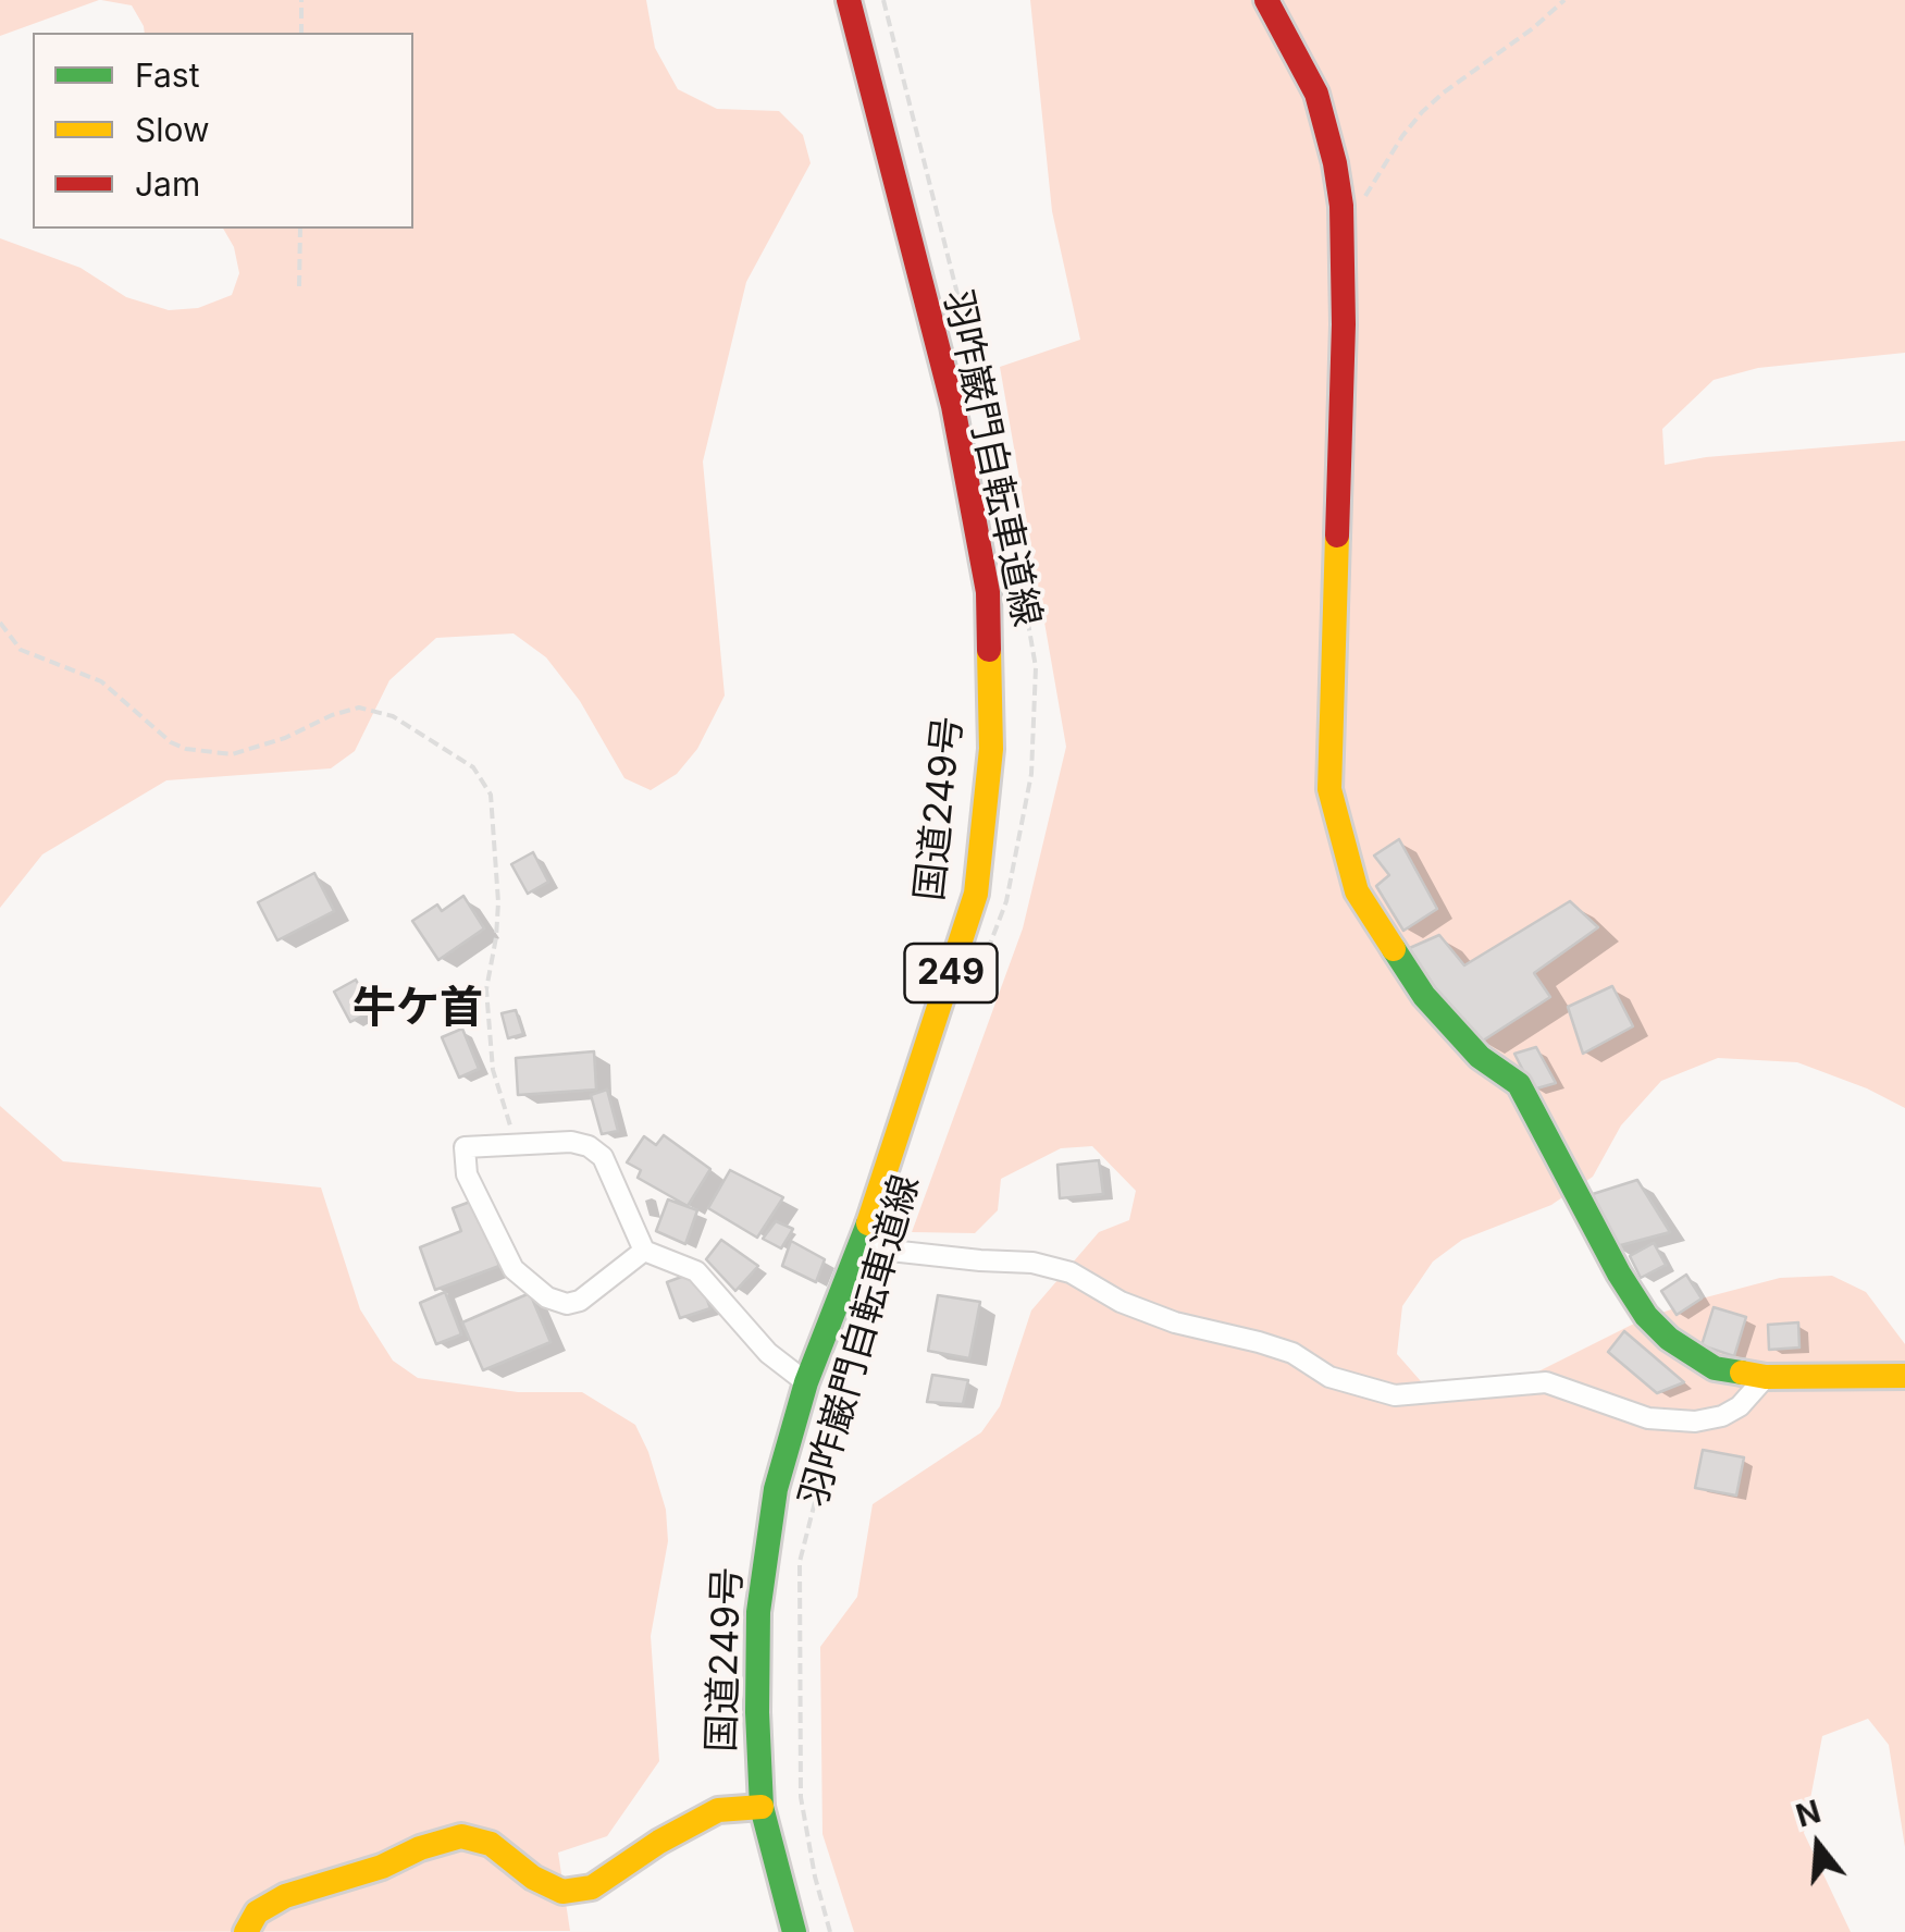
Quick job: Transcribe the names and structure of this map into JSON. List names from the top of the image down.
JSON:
{
  "streets": {
    "main road": ["国道249号", "249"],
    "path": ["羽咋巌門自転車道線"]
  },
  "districts": ["牛ケ首"],
  "legend": ["Fast", "Slow", "Jam"],
  "north": "top"
}
